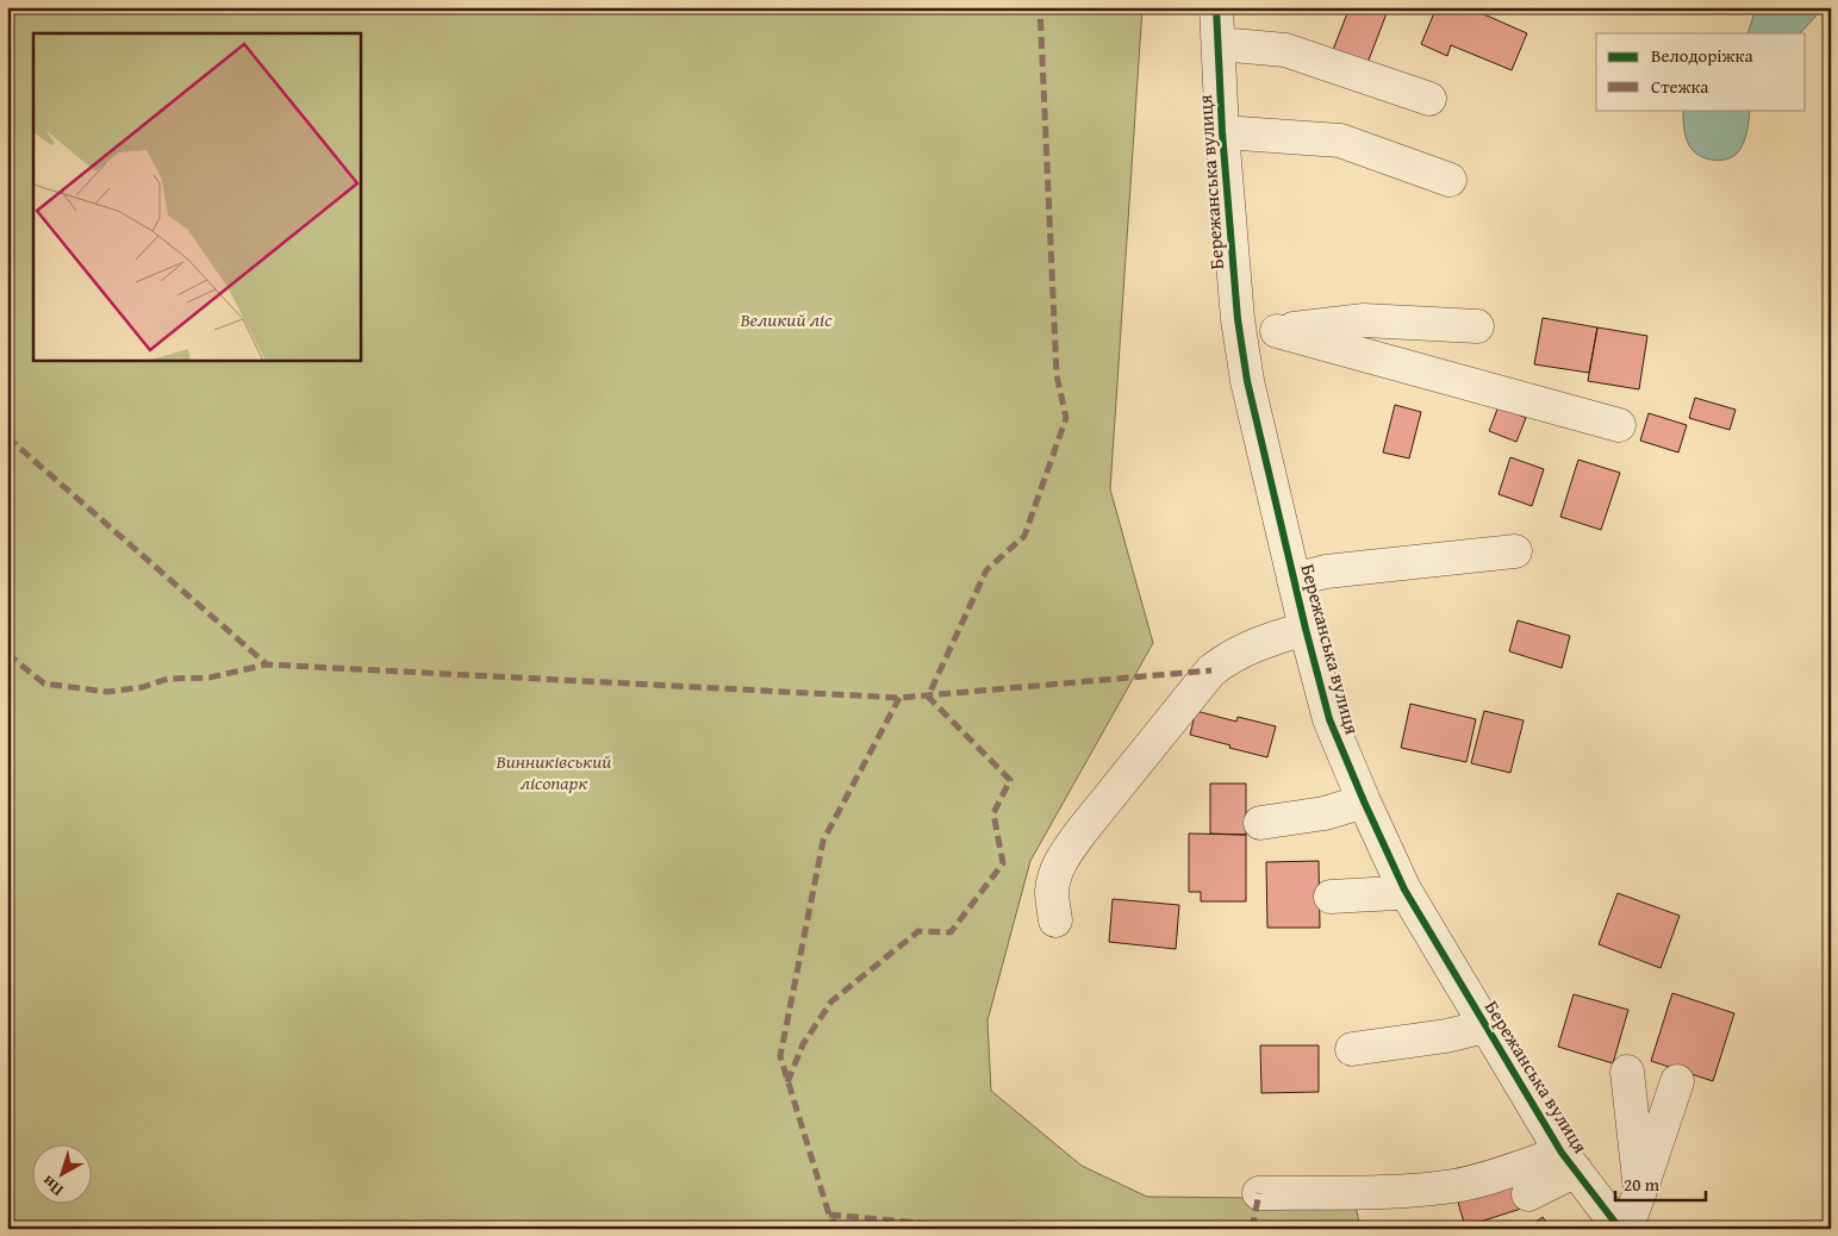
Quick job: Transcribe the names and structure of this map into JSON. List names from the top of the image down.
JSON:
{
  "streets": {
    "street": ["Бережанська вулиця"]
  },
  "parks": ["Великий ліс", "Винниківський лісопарк"],
  "legend": ["Велодоріжка", "Стежка"],
  "scale_bar": "20 m",
  "north": "bottom left"
}
